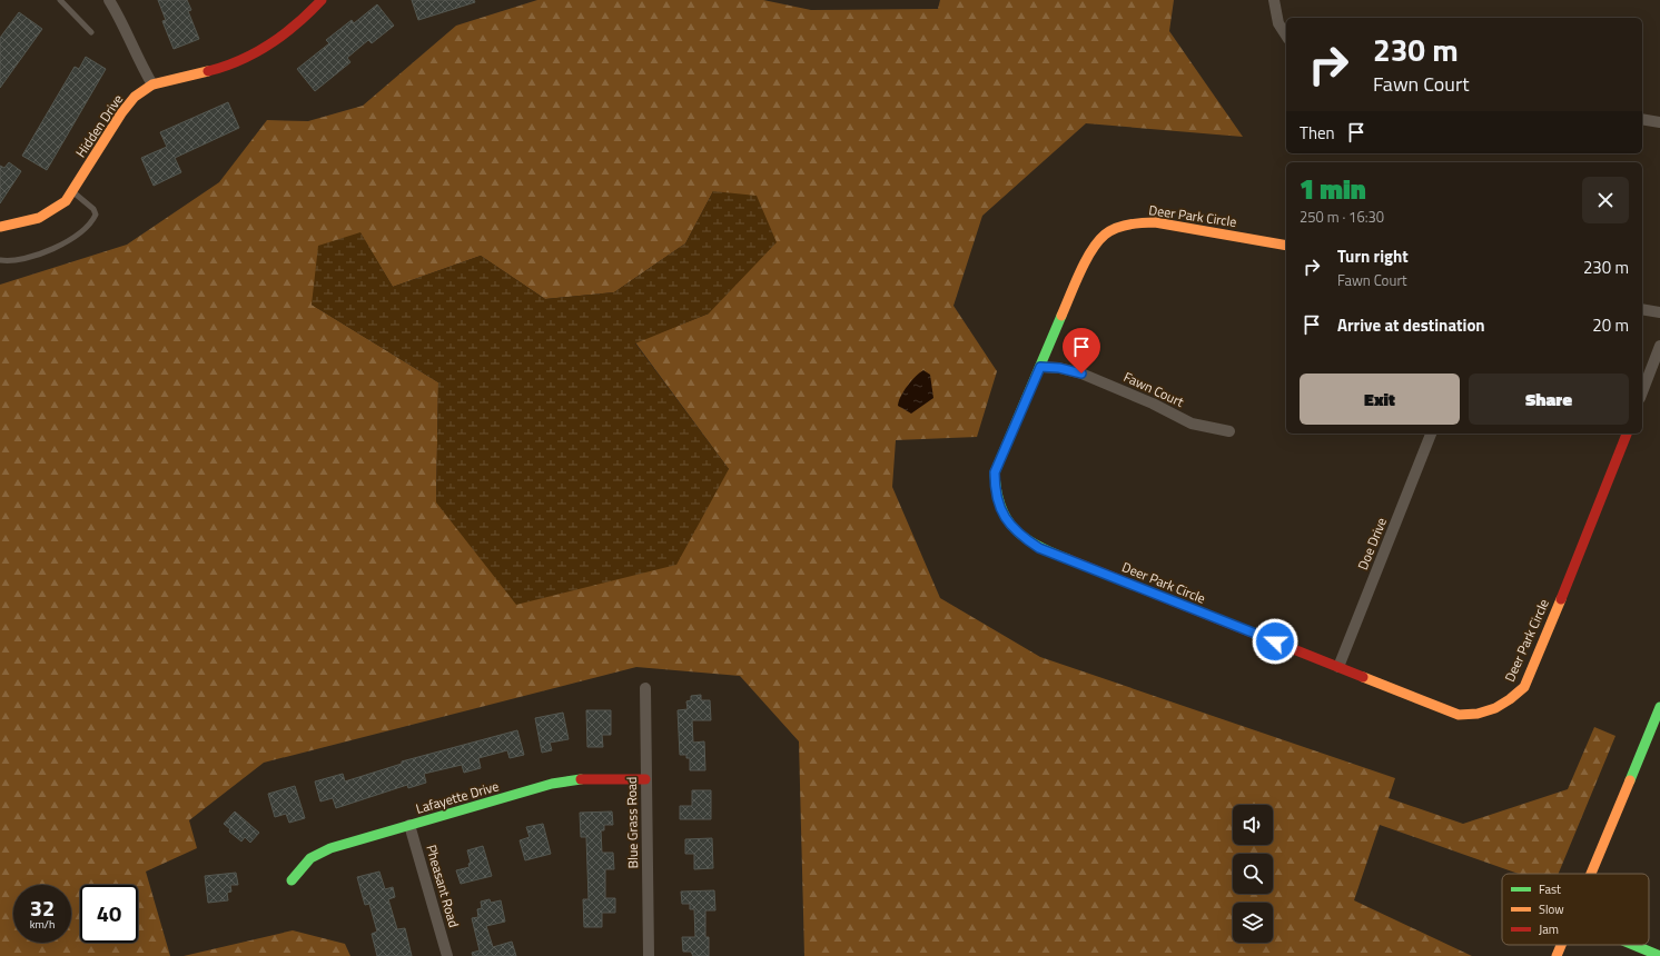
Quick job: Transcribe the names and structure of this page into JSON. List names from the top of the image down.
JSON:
{
  "streets": {
    "street": [
      "Hidden Drive",
      "Deer Park Circle",
      "Fawn Court",
      "Doe Drive",
      "Lafayette Drive",
      "Blue Grass Road",
      "Pheasant Road"
    ]
  },
  "crossings": [
    ["Deer Park Circle", "Fawn Court"],
    ["Deer Park Circle", "Doe Drive"],
    ["Lafayette Drive", "Blue Grass Road"],
    ["Lafayette Drive", "Pheasant Road"]
  ],
  "legend": ["Fast", "Slow", "Jam"],
  "page": {
    "turn": ["230 m", "Fawn Court"],
    "then": "Then",
    "heading": ["1 min", "250 m · 16:30"],
    "list": [
      {
        "name": "Turn right",
        "note": "Fawn Court",
        "value": "230 m"
      },
      {
        "name": "Arrive at destination",
        "value": "20 m"
      }
    ],
    "buttons": ["Exit", "Share"],
    "speed": "32 km/h",
    "limit": "40"
  }
}
